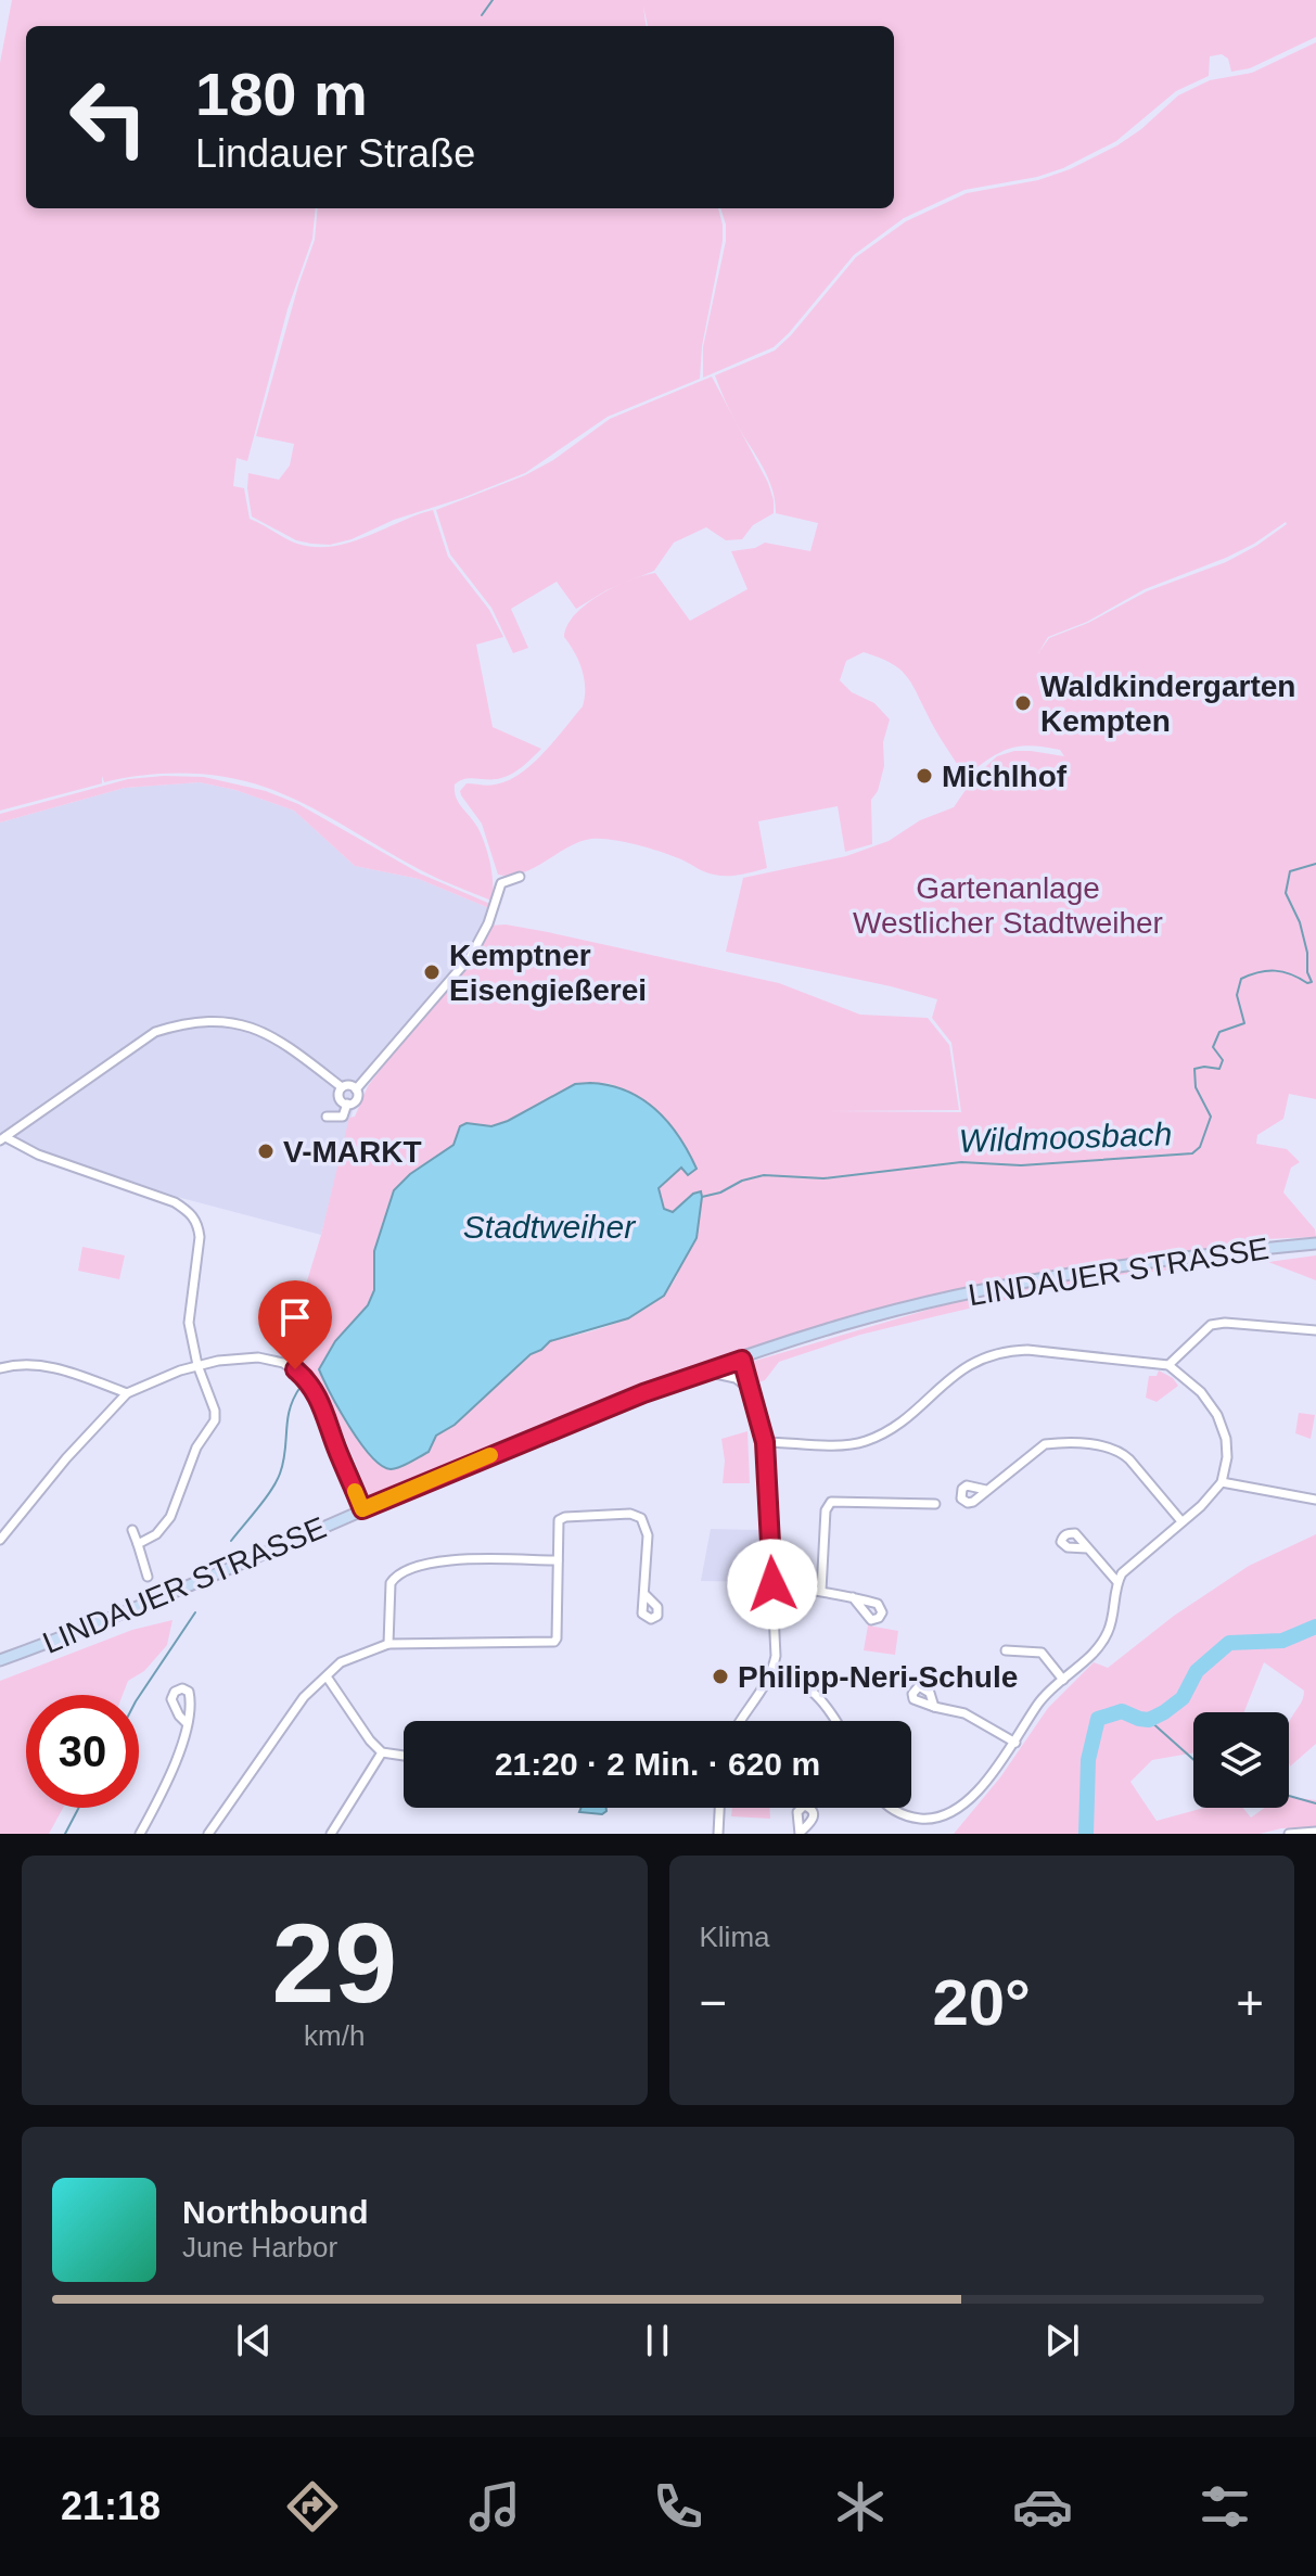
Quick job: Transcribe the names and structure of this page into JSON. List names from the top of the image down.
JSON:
{
  "streets": {
    "main road": ["LINDAUER STRASSE"]
  },
  "water": ["Wildmoosbach", "Stadtweiher"],
  "parks": ["Gartenanlage Westlicher Stadtweiher"],
  "places": [
    "Waldkindergarten Kempten",
    "Michlhof",
    "Kemptner Eisengießerei",
    "V-MARKT",
    "Philipp-Neri-Schule"
  ],
  "page": {
    "turn": ["180 m", "Lindauer Straße"],
    "limit": "30",
    "trip": "21:20 · 2 Min. · 620 m",
    "tile": [
      ["29", "km/h"],
      "Klima"
    ],
    "heat": ["−", "20°", "+"],
    "song": ["Northbound", "June Harbor"],
    "tabs": "21:18"
  }
}
